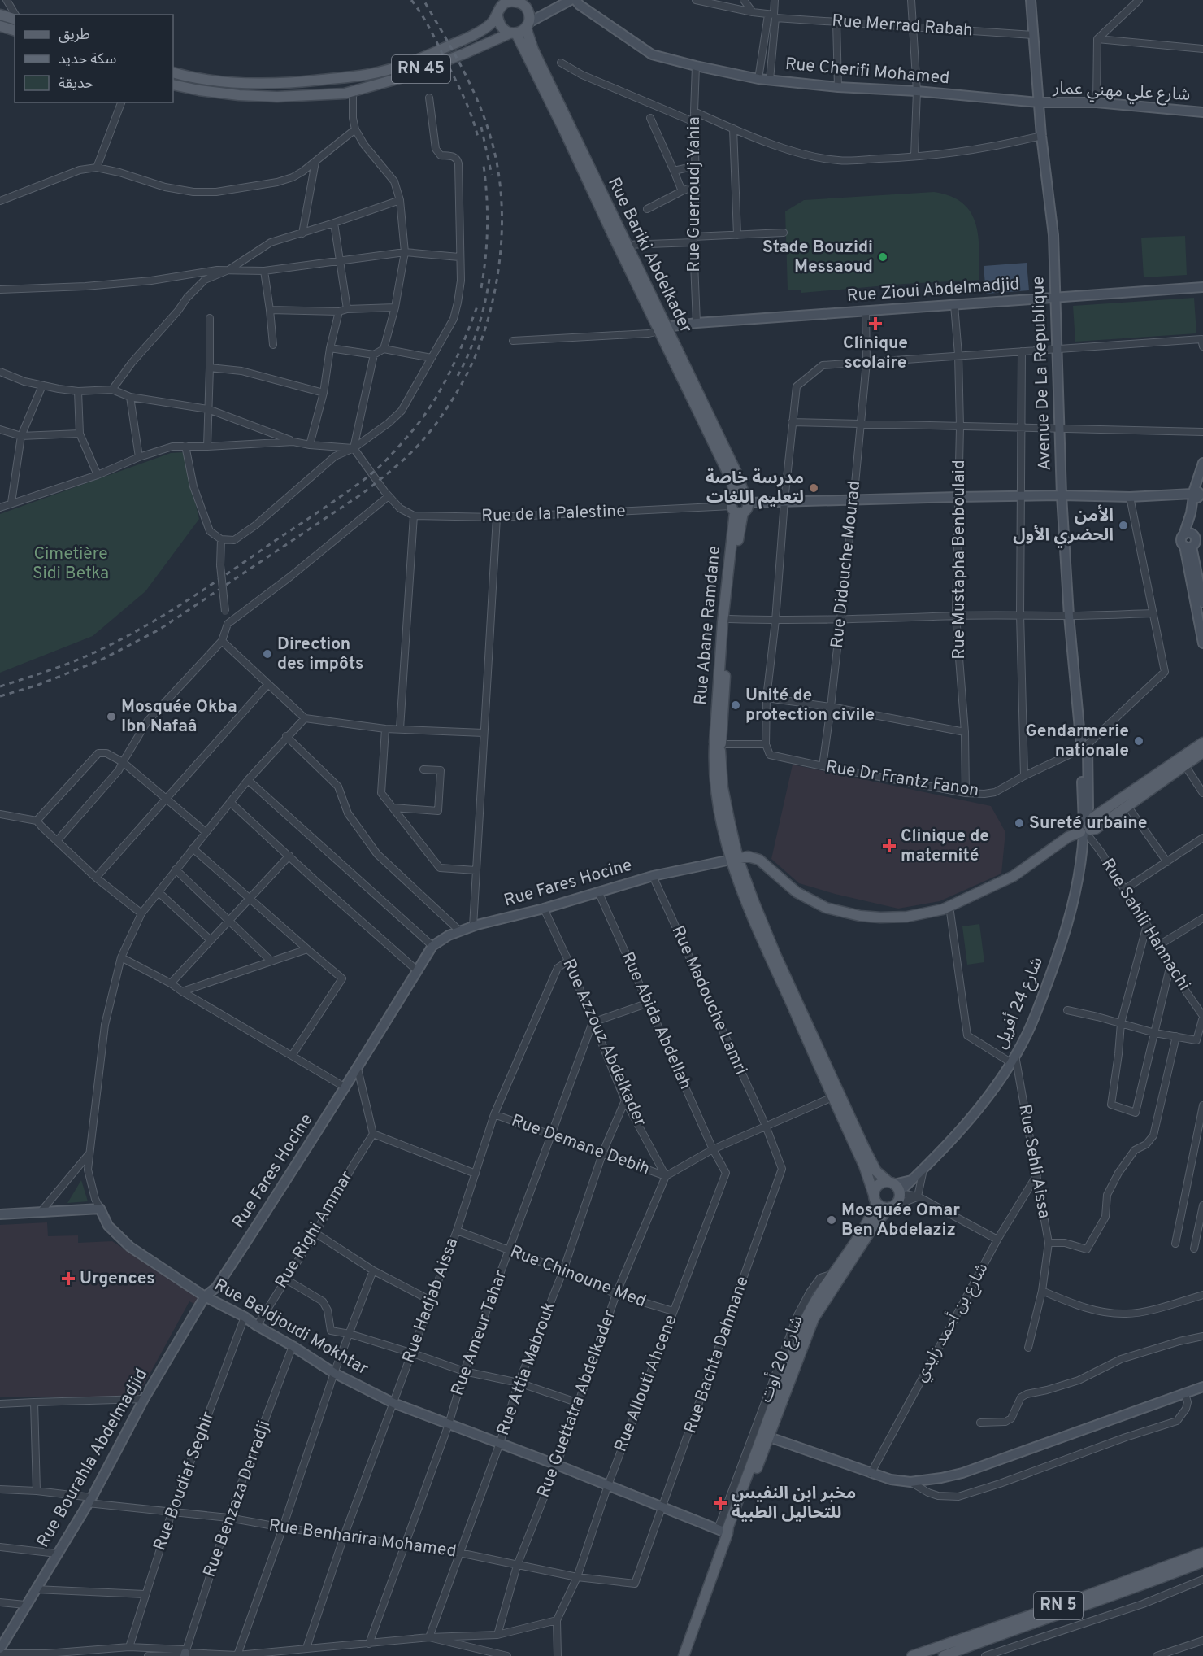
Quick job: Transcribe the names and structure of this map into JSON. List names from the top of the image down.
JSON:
{
  "streets": {
    "main road": [
      "RN 45",
      "Rue Bariki Abdelkader",
      "Rue Abane Ramdane",
      "Rue Fares Hocine",
      "شارع 20 أوت",
      "RN 5"
    ],
    "street": [
      "Rue Merrad Rabah",
      "Rue Cherifi Mohamed",
      "شارع علي مهني عمار",
      "Rue Guerroudj Yahia",
      "Rue Zioui Abdelmadjid",
      "Avenue De La Republique",
      "Rue de la Palestine",
      "Rue Mustapha Benboulaid",
      "Rue Didouche Mourad",
      "Rue Dr Frantz Fanon",
      "Rue Sahili Hannachi",
      "Rue Madouche Lamri",
      "شارع 24 أفريل",
      "Rue Abida Abdellah",
      "Rue Azzouz Abdelkader",
      "Rue Demane Debih",
      "Rue Sehli Aissa",
      "Rue Righi Ammar",
      "Rue Chinoune Med",
      "Rue Hadjab Aissa",
      "شارع بن أحمد زايدي",
      "Rue Beldjoudi Mokhtar",
      "Rue Ameur Tahar",
      "Rue Bachta Dahmane",
      "Rue Attia Mabrouk",
      "Rue Allouti Ahcene",
      "Rue Guettatra Abdelkader",
      "Rue Bourahla Abdelmadjid",
      "Rue Boudiaf Seghir",
      "Rue Benzaza Derradji",
      "Rue Benharira Mohamed"
    ]
  },
  "crossings": [
    ["Rue Merrad Rabah", "Avenue De La Republique"],
    ["RN 45", "Rue Bariki Abdelkader"],
    ["Rue Cherifi Mohamed", "شارع علي مهني عمار"],
    ["Rue Cherifi Mohamed", "Rue Guerroudj Yahia"],
    ["Rue Cherifi Mohamed", "Avenue De La Republique"],
    ["شارع علي مهني عمار", "Avenue De La Republique"],
    ["Rue Guerroudj Yahia", "Rue Zioui Abdelmadjid"],
    ["Rue Bariki Abdelkader", "Rue Zioui Abdelmadjid"],
    ["Rue Bariki Abdelkader", "Rue de la Palestine"],
    ["Rue Bariki Abdelkader", "Rue Abane Ramdane"],
    ["Rue Zioui Abdelmadjid", "Avenue De La Republique"],
    ["Rue Zioui Abdelmadjid", "Rue Mustapha Benboulaid"],
    ["Rue Zioui Abdelmadjid", "Rue Didouche Mourad"],
    ["Avenue De La Republique", "Rue Dr Frantz Fanon"],
    ["Avenue De La Republique", "شارع 24 أفريل"],
    ["Rue de la Palestine", "Rue Abane Ramdane"],
    ["Rue Mustapha Benboulaid", "Rue Dr Frantz Fanon"],
    ["Rue Didouche Mourad", "Rue Dr Frantz Fanon"],
    ["Rue Abane Ramdane", "Rue Fares Hocine"],
    ["Rue Dr Frantz Fanon", "شارع 24 أفريل"],
    ["Rue Fares Hocine", "Rue Sahili Hannachi"],
    ["Rue Fares Hocine", "Rue Madouche Lamri"],
    ["Rue Fares Hocine", "شارع 24 أفريل"],
    ["Rue Fares Hocine", "Rue Abida Abdellah"],
    ["Rue Fares Hocine", "Rue Azzouz Abdelkader"],
    ["Rue Fares Hocine", "Rue Bourahla Abdelmadjid"],
    ["Rue Sahili Hannachi", "شارع 24 أفريل"],
    ["Rue Madouche Lamri", "Rue Bachta Dahmane"],
    ["شارع 24 أفريل", "Rue Sehli Aissa"],
    ["شارع 24 أفريل", "شارع 20 أوت"],
    ["Rue Abida Abdellah", "Rue Allouti Ahcene"],
    ["Rue Azzouz Abdelkader", "Rue Demane Debih"],
    ["Rue Azzouz Abdelkader", "Rue Hadjab Aissa"],
    ["Rue Azzouz Abdelkader", "Rue Ameur Tahar"],
    ["Rue Azzouz Abdelkader", "Rue Attia Mabrouk"],
    ["Rue Azzouz Abdelkader", "Rue Guettatra Abdelkader"],
    ["Rue Demane Debih", "Rue Hadjab Aissa"],
    ["Rue Demane Debih", "Rue Ameur Tahar"],
    ["Rue Demane Debih", "Rue Attia Mabrouk"],
    ["Rue Demane Debih", "Rue Guettatra Abdelkader"],
    ["Rue Sehli Aissa", "شارع بن أحمد زايدي"],
    ["Rue Righi Ammar", "Rue Beldjoudi Mokhtar"],
    ["Rue Chinoune Med", "Rue Hadjab Aissa"],
    ["Rue Chinoune Med", "Rue Ameur Tahar"],
    ["Rue Chinoune Med", "Rue Attia Mabrouk"],
    ["Rue Chinoune Med", "Rue Allouti Ahcene"],
    ["Rue Chinoune Med", "Rue Guettatra Abdelkader"],
    ["Rue Hadjab Aissa", "Rue Beldjoudi Mokhtar"],
    ["Rue Hadjab Aissa", "Rue Benharira Mohamed"],
    ["Rue Beldjoudi Mokhtar", "Rue Ameur Tahar"],
    ["Rue Beldjoudi Mokhtar", "Rue Bachta Dahmane"],
    ["Rue Beldjoudi Mokhtar", "شارع 20 أوت"],
    ["Rue Beldjoudi Mokhtar", "Rue Attia Mabrouk"],
    ["Rue Beldjoudi Mokhtar", "Rue Allouti Ahcene"],
    ["Rue Beldjoudi Mokhtar", "Rue Guettatra Abdelkader"],
    ["Rue Beldjoudi Mokhtar", "Rue Bourahla Abdelmadjid"],
    ["Rue Beldjoudi Mokhtar", "Rue Boudiaf Seghir"],
    ["Rue Beldjoudi Mokhtar", "Rue Benzaza Derradji"],
    ["Rue Ameur Tahar", "Rue Benharira Mohamed"],
    ["Rue Bachta Dahmane", "Rue Benharira Mohamed"],
    ["Rue Attia Mabrouk", "Rue Benharira Mohamed"],
    ["Rue Allouti Ahcene", "Rue Benharira Mohamed"],
    ["Rue Guettatra Abdelkader", "Rue Benharira Mohamed"],
    ["Rue Bourahla Abdelmadjid", "Rue Benharira Mohamed"],
    ["Rue Boudiaf Seghir", "Rue Benharira Mohamed"],
    ["Rue Benzaza Derradji", "Rue Benharira Mohamed"]
  ],
  "parks": ["Cimetière Sidi Betka"],
  "places": {
    "other": [
      "Stade Bouzidi Messaoud",
      "مدرسة خاصة لتعليم اللغات",
      "الأمن الحضري الأول",
      "Direction des impôts",
      "Unité de protection civile",
      "Mosquée Okba Ibn Nafaâ",
      "Gendarmerie nationale",
      "Sureté urbaine",
      "Mosquée Omar Ben Abdelaziz"
    ],
    "health": [
      "Clinique scolaire",
      "Clinique de maternité",
      "Urgences",
      "مخبر ابن النفيس للتحاليل الطبية"
    ]
  },
  "legend": ["طريق", "سكة حديد", "حديقة"]
}
